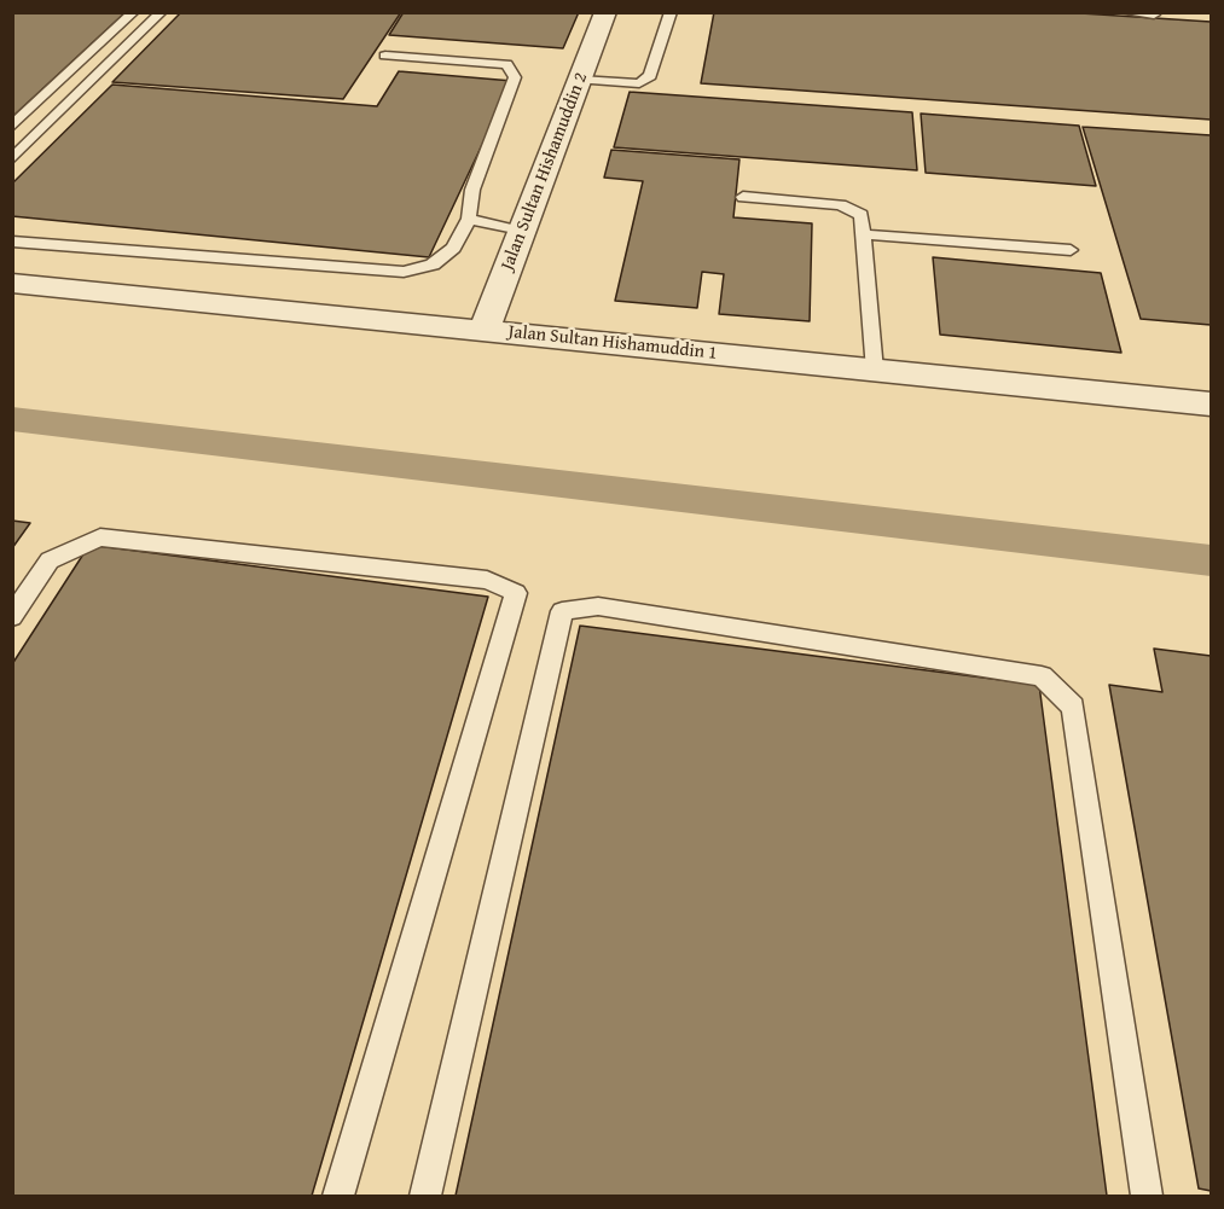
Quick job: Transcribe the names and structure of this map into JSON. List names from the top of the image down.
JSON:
{
  "streets": {
    "street": ["Jalan Sultan Hishamuddin 2", "Jalan Sultan Hishamuddin 1"]
  },
  "crossings": [
    ["Jalan Sultan Hishamuddin 2", "Jalan Sultan Hishamuddin 1"]
  ]
}
